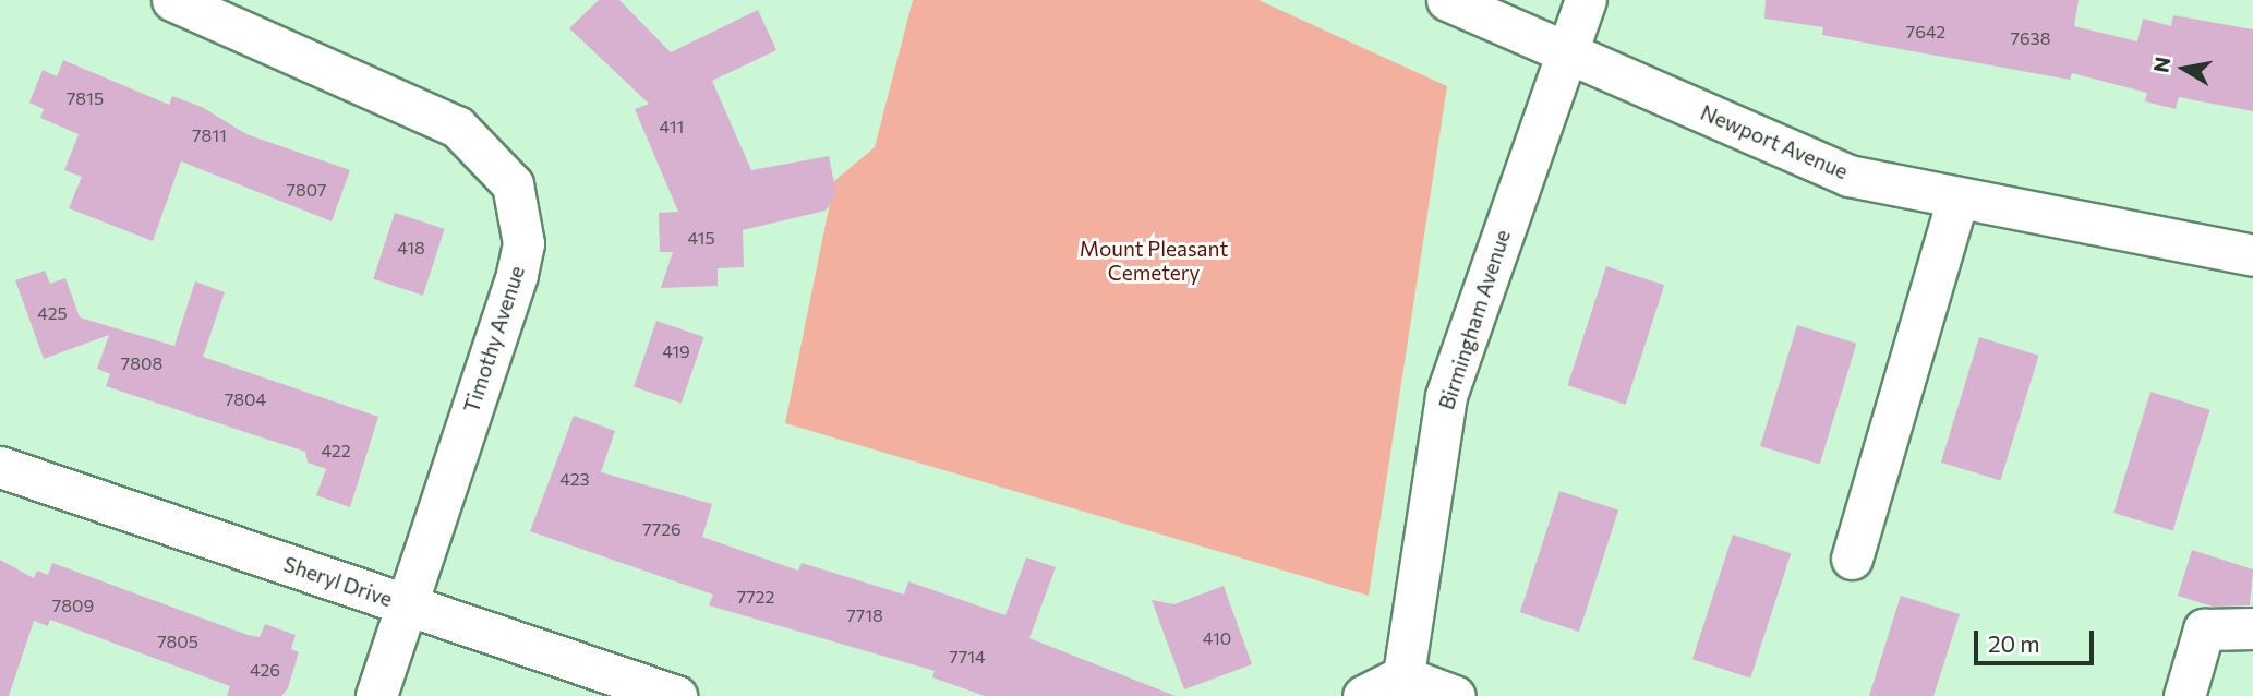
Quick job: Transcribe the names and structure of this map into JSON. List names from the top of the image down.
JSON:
{
  "streets": {
    "street": [
      "Newport Avenue",
      "Birmingham Avenue",
      "Timothy Avenue",
      "Sheryl Drive"
    ]
  },
  "crossings": [
    ["Newport Avenue", "Birmingham Avenue"],
    ["Timothy Avenue", "Sheryl Drive"]
  ],
  "parks": ["Mount Pleasant Cemetery"],
  "house_numbers": [
    "7642",
    "7638",
    "7815",
    "411",
    "7811",
    "7807",
    "415",
    "418",
    "425",
    "419",
    "7808",
    "7804",
    "422",
    "423",
    "7726",
    "7722",
    "7809",
    "7718",
    "410",
    "7805",
    "7714",
    "426"
  ],
  "scale_bar": "20 m",
  "north": "left"
}
